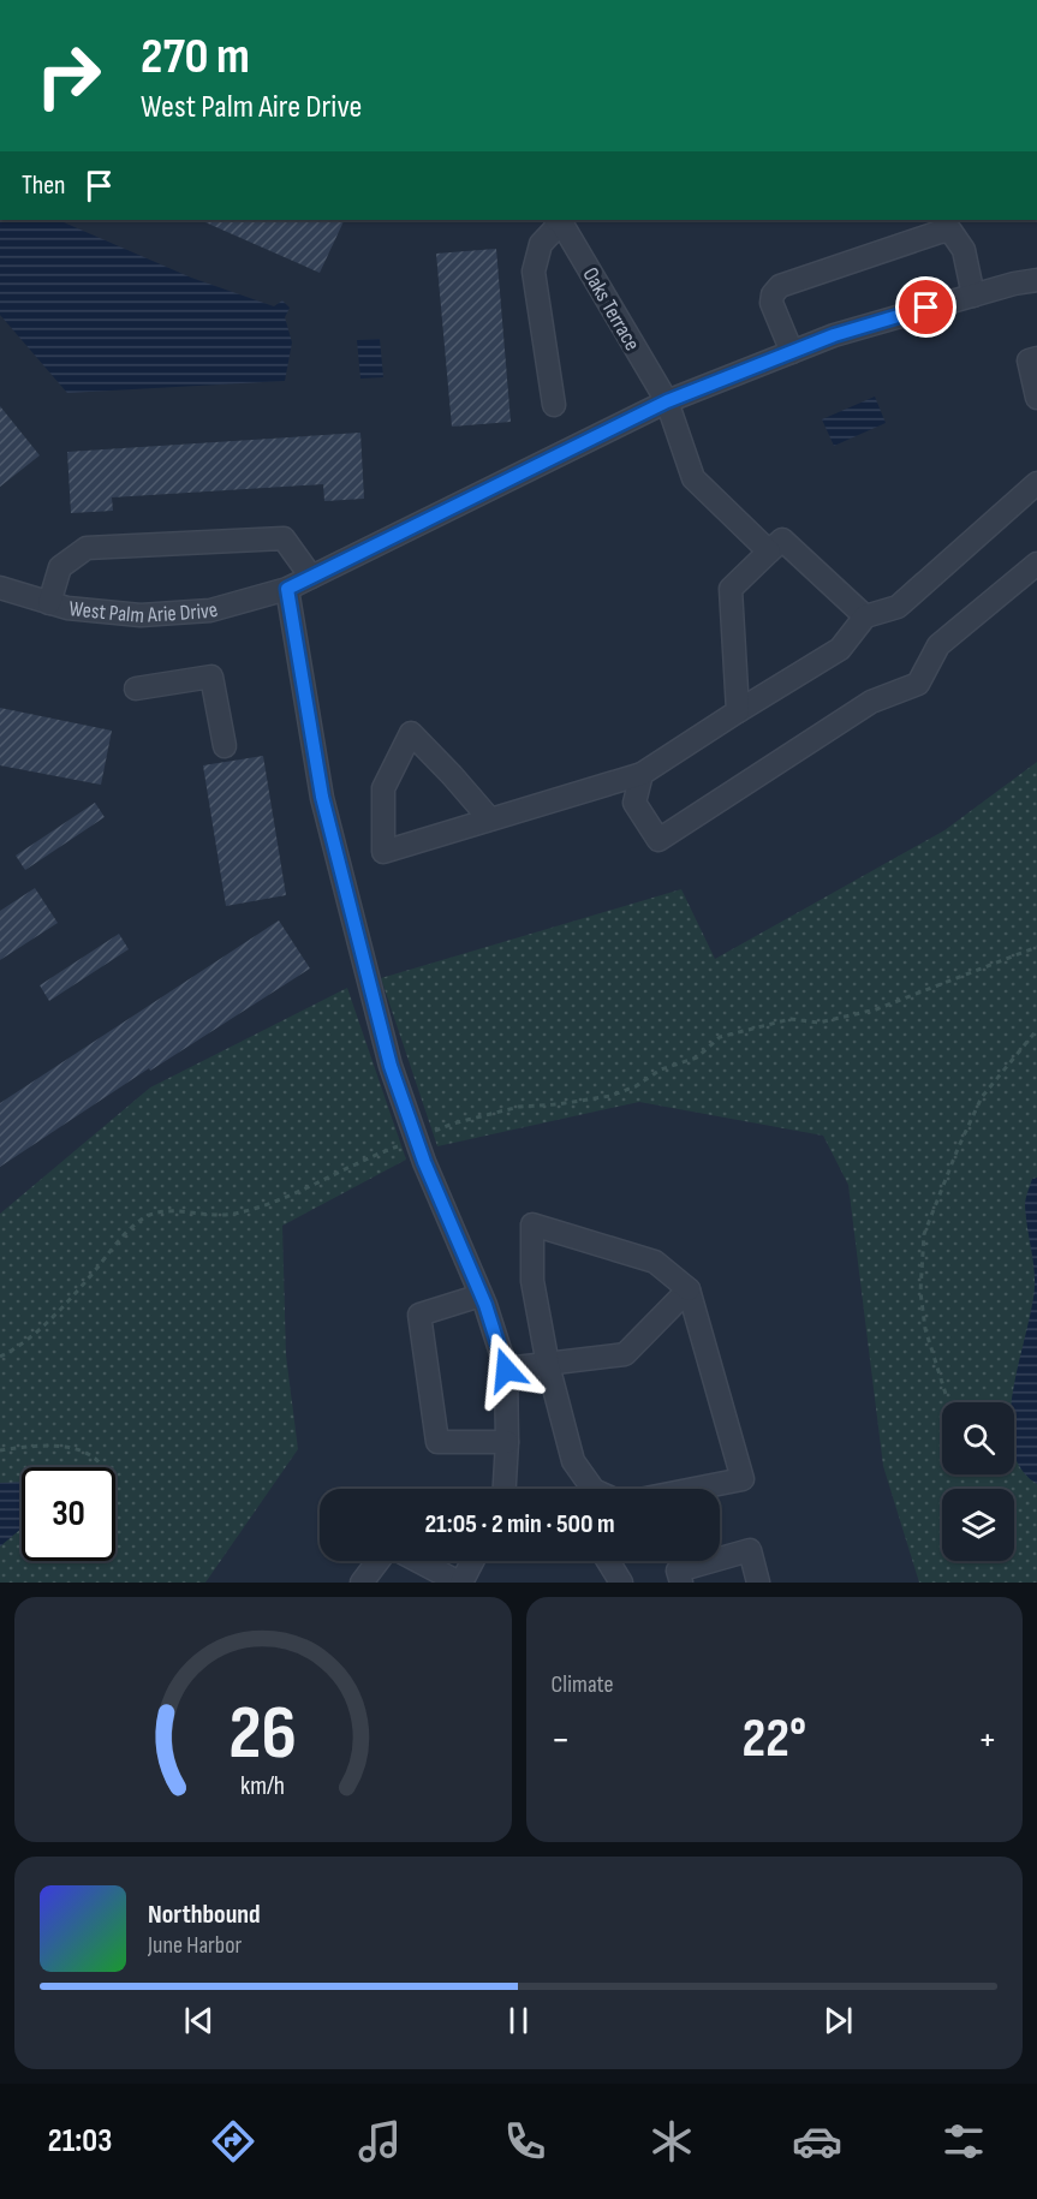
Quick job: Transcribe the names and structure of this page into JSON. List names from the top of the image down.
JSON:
{
  "streets": {
    "street": ["Oaks Terrace", "West Palm Arie Drive"]
  },
  "crossings": [
    ["Oaks Terrace", "West Palm Arie Drive"]
  ],
  "page": {
    "turn": ["270 m", "West Palm Aire Drive"],
    "then": "Then",
    "limit": "30",
    "trip": "21:05 · 2 min · 500 m",
    "tile": "Climate",
    "heat": ["−", "22°", "+"],
    "song": ["Northbound", "June Harbor"],
    "tabs": "21:03",
    "gauge": ["26", "km/h"]
  }
}
